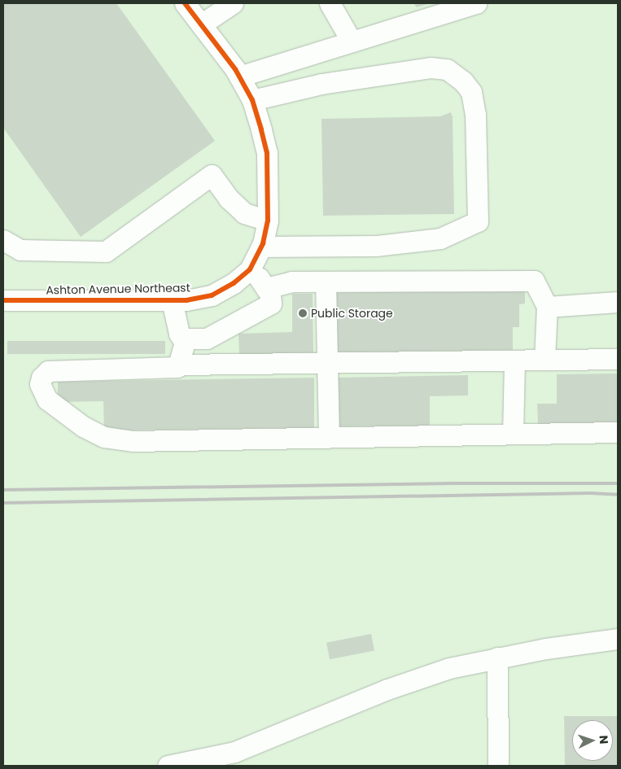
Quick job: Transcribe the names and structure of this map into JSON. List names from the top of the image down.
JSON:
{
  "streets": {
    "street": ["Ashton Avenue Northeast"]
  },
  "places": ["Public Storage"],
  "north": "right"
}
